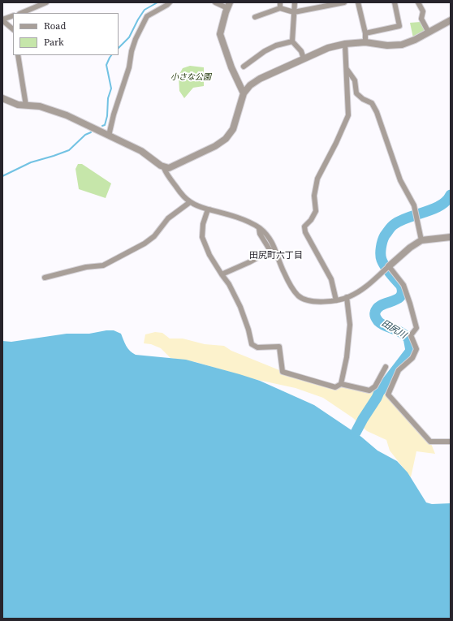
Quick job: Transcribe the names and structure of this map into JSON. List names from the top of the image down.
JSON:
{
  "districts": ["田尻町六丁目"],
  "water": ["田尻川"],
  "parks": ["小さな公園"],
  "legend": ["Road", "Park"]
}
